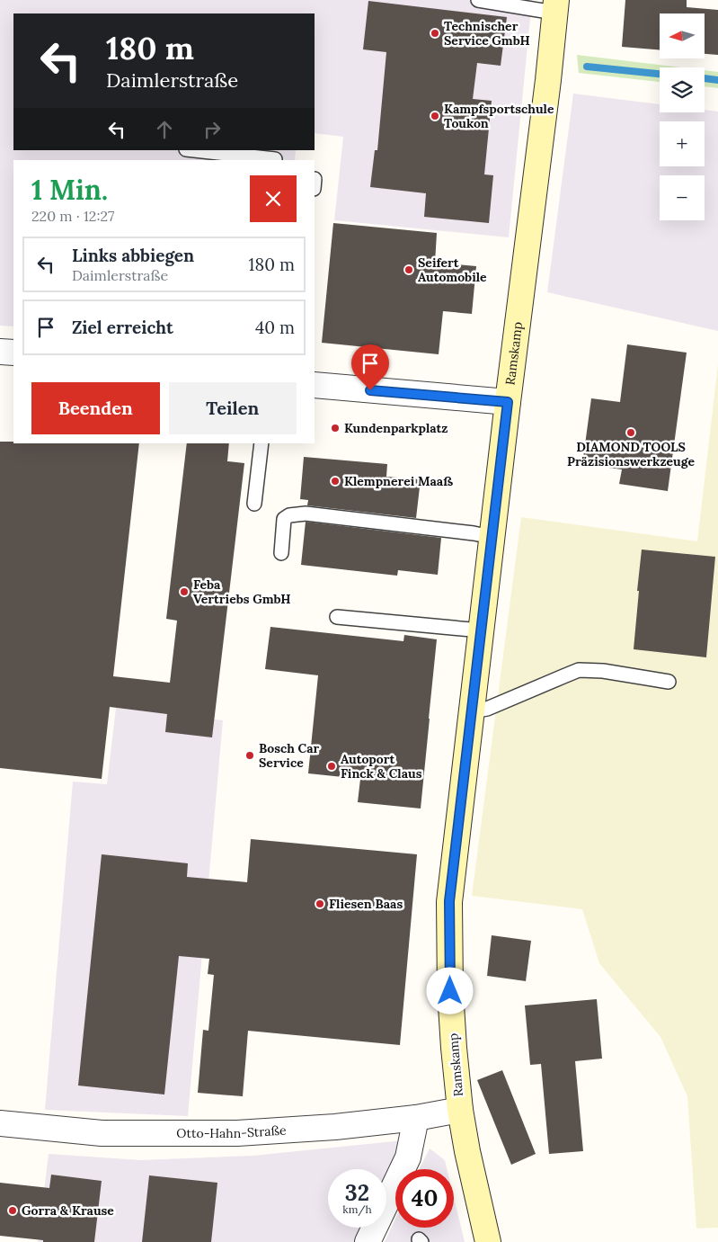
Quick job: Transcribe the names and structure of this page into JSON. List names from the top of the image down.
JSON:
{
  "streets": {
    "street": ["Ramskamp", "Otto-Hahn-Straße"]
  },
  "crossings": [
    ["Ramskamp", "Otto-Hahn-Straße"]
  ],
  "places": [
    "Technischer Service GmbH",
    "Kampfsportschule Toukon",
    "Seifert Automobile",
    "Kundenparkplatz",
    "DIAMOND TOOLS Präzisionswerkzeuge",
    "Klempnerei Maaß",
    "Feba Vertriebs GmbH",
    "Bosch Car Service",
    "Autoport Finck & Claus",
    "Fliesen Baas",
    "Gorra & Krause"
  ],
  "north": "left",
  "page": {
    "map_buttons": ["+", "−"],
    "turn": ["180 m", "Daimlerstraße"],
    "heading": ["1 Min.", "220 m · 12:27"],
    "list": [
      {
        "name": "Links abbiegen",
        "note": "Daimlerstraße",
        "value": "180 m"
      },
      {
        "name": "Ziel erreicht",
        "value": "40 m"
      }
    ],
    "buttons": ["Beenden", "Teilen"],
    "speed": "32 km/h",
    "limit": "40"
  }
}
